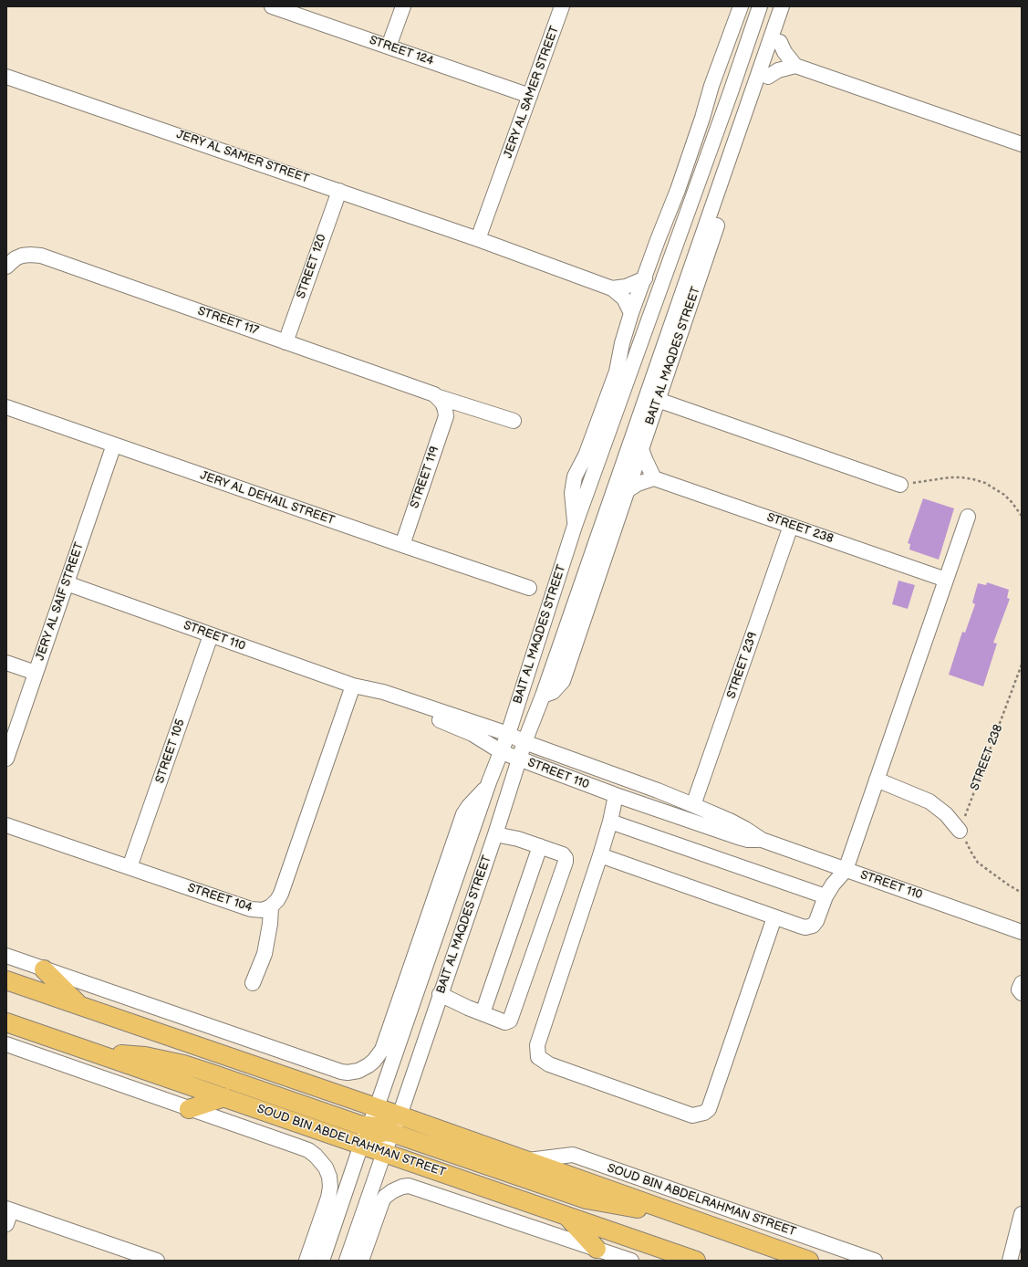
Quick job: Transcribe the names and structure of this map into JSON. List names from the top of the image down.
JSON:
{
  "streets": {
    "main road": ["SOUD BIN ABDELRAHMAN STREET"],
    "street": [
      "STREET 124",
      "JERY AL SAMER STREET",
      "STREET 120",
      "STREET 117",
      "BAIT AL MAQDES STREET",
      "STREET 119",
      "JERY AL DEHAIL STREET",
      "STREET 238",
      "JERY AL SAIF STREET",
      "STREET 110",
      "STREET 239",
      "STREET 105",
      "STREET 104"
    ]
  },
  "crossings": [
    ["STREET 124", "JERY AL SAMER STREET"],
    ["JERY AL SAMER STREET", "STREET 120"],
    ["JERY AL SAMER STREET", "BAIT AL MAQDES STREET"],
    ["STREET 120", "STREET 117"],
    ["STREET 117", "STREET 119"],
    ["BAIT AL MAQDES STREET", "STREET 110"],
    ["BAIT AL MAQDES STREET", "SOUD BIN ABDELRAHMAN STREET"],
    ["STREET 119", "JERY AL DEHAIL STREET"],
    ["JERY AL DEHAIL STREET", "JERY AL SAIF STREET"],
    ["STREET 238", "STREET 239"],
    ["JERY AL SAIF STREET", "STREET 110"],
    ["STREET 110", "STREET 239"],
    ["STREET 110", "STREET 105"],
    ["STREET 110", "STREET 104"],
    ["STREET 105", "STREET 104"]
  ]
}
